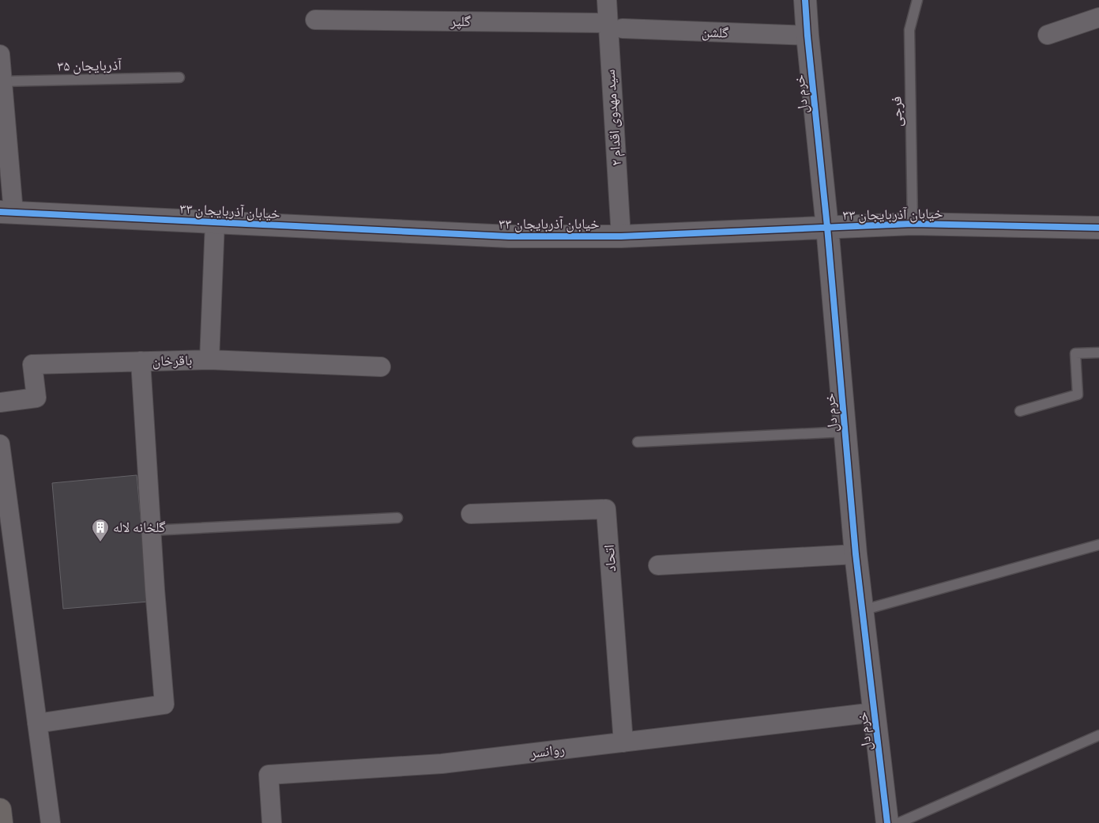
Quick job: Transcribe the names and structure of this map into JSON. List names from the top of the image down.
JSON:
{
  "streets": {
    "street": [
      "گلپر",
      "گلشن",
      "خرم دل",
      "سید مهدوی اقدام ۲",
      "خیابان آذربایجان ۳۳",
      "باقرخان",
      "اتحاد",
      "روانسر"
    ],
    "lane": ["آذربایجان ۳۵", "فرجی"]
  },
  "crossings": [
    ["گلپر", "گلشن"],
    ["گلپر", "سید مهدوی اقدام ۲"],
    ["گلشن", "خرم دل"],
    ["گلشن", "سید مهدوی اقدام ۲"],
    ["خرم دل", "خیابان آذربایجان ۳۳"],
    ["خرم دل", "روانسر"],
    ["فرجی", "خیابان آذربایجان ۳۳"],
    ["سید مهدوی اقدام ۲", "خیابان آذربایجان ۳۳"],
    ["اتحاد", "روانسر"]
  ],
  "places": {
    "building": ["گلخانه لاله"]
  }
}
